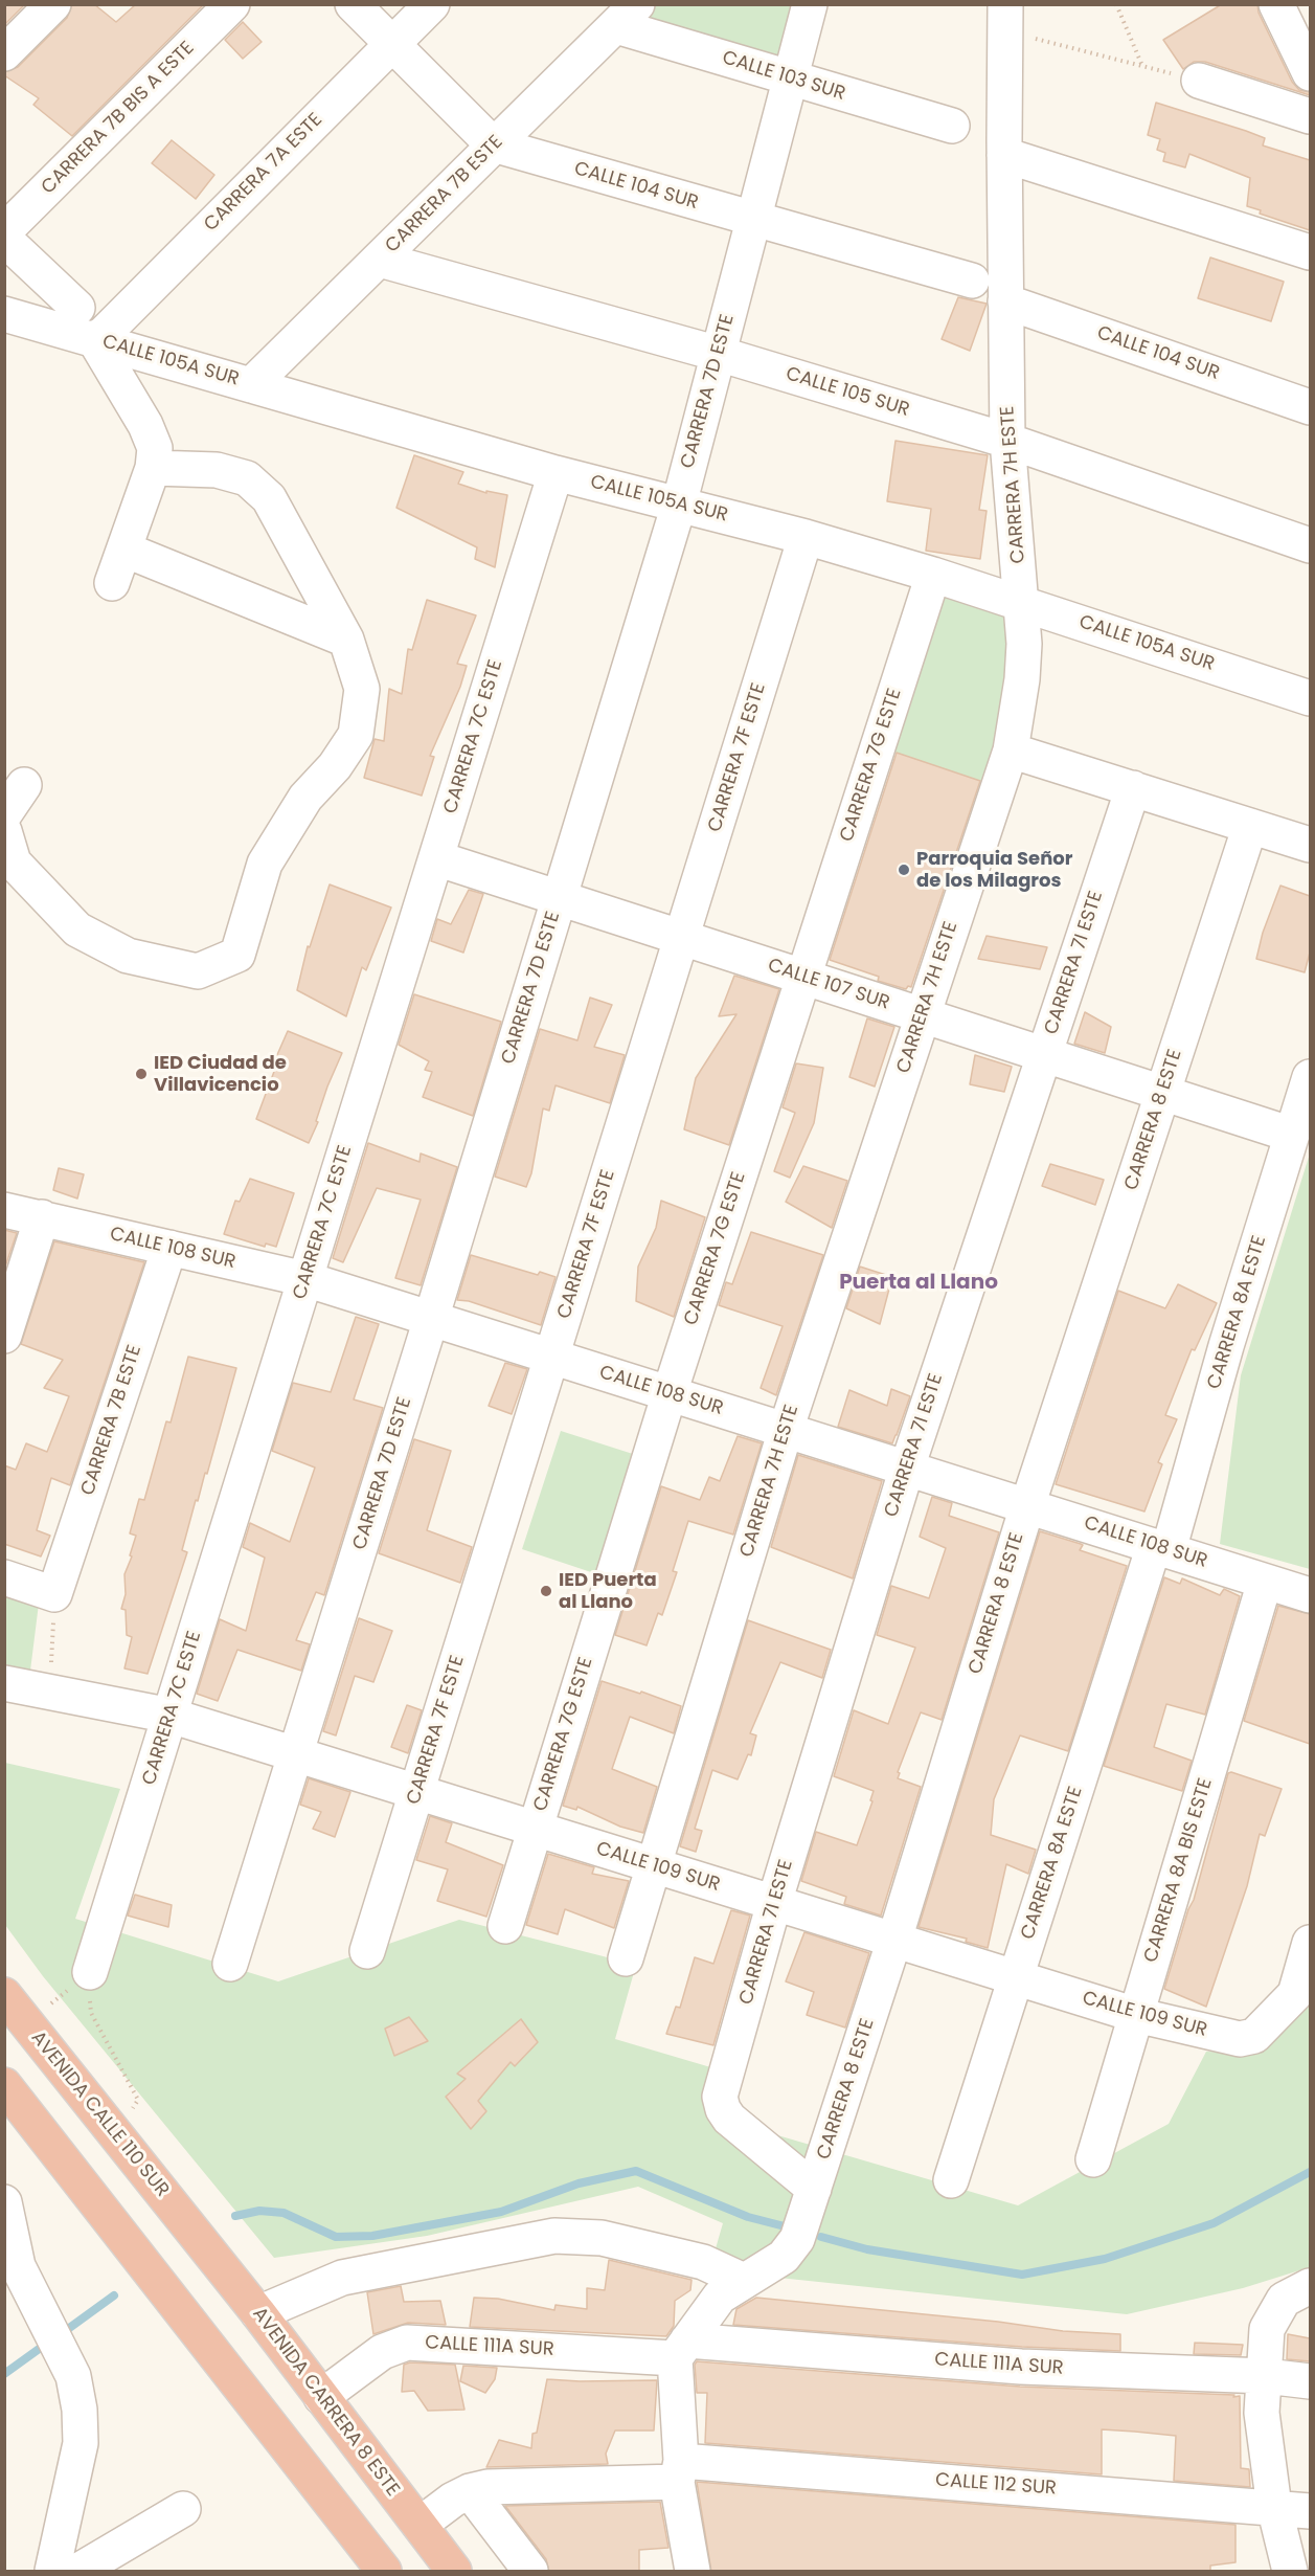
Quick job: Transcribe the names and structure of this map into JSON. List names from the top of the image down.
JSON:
{
  "streets": {
    "highway": ["AVENIDA CALLE 110 SUR", "AVENIDA CARRERA 8 ESTE"],
    "street": [
      "CALLE 103 SUR",
      "CARRERA 7B BIS A ESTE",
      "CARRERA 7A ESTE",
      "CALLE 104 SUR",
      "CARRERA 7B ESTE",
      "CALLE 105A SUR",
      "CARRERA 7D ESTE",
      "CALLE 105 SUR",
      "CARRERA 7H ESTE",
      "CARRERA 7C ESTE",
      "CARRERA 7F ESTE",
      "CARRERA 7G ESTE",
      "CARRERA 7I ESTE",
      "CALLE 107 SUR",
      "CARRERA 8 ESTE",
      "CALLE 108 SUR",
      "CARRERA 8A ESTE",
      "CALLE 109 SUR",
      "CARRERA 8A BIS ESTE",
      "CALLE 111A SUR",
      "CALLE 112 SUR"
    ]
  },
  "crossings": [
    ["CALLE 103 SUR", "CARRERA 7B ESTE"],
    ["CALLE 103 SUR", "CARRERA 7D ESTE"],
    ["CARRERA 7A ESTE", "CALLE 104 SUR"],
    ["CARRERA 7A ESTE", "CALLE 105A SUR"],
    ["CALLE 104 SUR", "CARRERA 7B ESTE"],
    ["CALLE 104 SUR", "CARRERA 7D ESTE"],
    ["CALLE 104 SUR", "CARRERA 7H ESTE"],
    ["CARRERA 7B ESTE", "CALLE 105A SUR"],
    ["CARRERA 7B ESTE", "CALLE 105 SUR"],
    ["CARRERA 7B ESTE", "CALLE 108 SUR"],
    ["CALLE 105A SUR", "CARRERA 7D ESTE"],
    ["CALLE 105A SUR", "CARRERA 7H ESTE"],
    ["CALLE 105A SUR", "CARRERA 7C ESTE"],
    ["CALLE 105A SUR", "CARRERA 7F ESTE"],
    ["CALLE 105A SUR", "CARRERA 7G ESTE"],
    ["CARRERA 7D ESTE", "CALLE 105 SUR"],
    ["CARRERA 7D ESTE", "CALLE 107 SUR"],
    ["CARRERA 7D ESTE", "CALLE 108 SUR"],
    ["CARRERA 7D ESTE", "CALLE 109 SUR"],
    ["CALLE 105 SUR", "CARRERA 7H ESTE"],
    ["CARRERA 7H ESTE", "CALLE 107 SUR"],
    ["CARRERA 7H ESTE", "CALLE 108 SUR"],
    ["CARRERA 7H ESTE", "CALLE 109 SUR"],
    ["CARRERA 7C ESTE", "CALLE 107 SUR"],
    ["CARRERA 7C ESTE", "CALLE 108 SUR"],
    ["CARRERA 7C ESTE", "CALLE 109 SUR"],
    ["CARRERA 7F ESTE", "CALLE 107 SUR"],
    ["CARRERA 7F ESTE", "CALLE 108 SUR"],
    ["CARRERA 7F ESTE", "CALLE 109 SUR"],
    ["CARRERA 7G ESTE", "CALLE 107 SUR"],
    ["CARRERA 7G ESTE", "CALLE 108 SUR"],
    ["CARRERA 7G ESTE", "CALLE 109 SUR"],
    ["CARRERA 7I ESTE", "CALLE 107 SUR"],
    ["CARRERA 7I ESTE", "CARRERA 8 ESTE"],
    ["CARRERA 7I ESTE", "CALLE 108 SUR"],
    ["CARRERA 7I ESTE", "CALLE 109 SUR"],
    ["CALLE 107 SUR", "CARRERA 8 ESTE"],
    ["CALLE 107 SUR", "CARRERA 8A ESTE"],
    ["CARRERA 8 ESTE", "CALLE 108 SUR"],
    ["CARRERA 8 ESTE", "CALLE 109 SUR"],
    ["CARRERA 8 ESTE", "CALLE 111A SUR"],
    ["CALLE 108 SUR", "CARRERA 8A ESTE"],
    ["CALLE 108 SUR", "CARRERA 8A BIS ESTE"],
    ["CARRERA 8A ESTE", "CALLE 109 SUR"],
    ["CALLE 109 SUR", "CARRERA 8A BIS ESTE"],
    ["AVENIDA CALLE 110 SUR", "AVENIDA CARRERA 8 ESTE"],
    ["CALLE 111A SUR", "AVENIDA CARRERA 8 ESTE"],
    ["AVENIDA CARRERA 8 ESTE", "CALLE 112 SUR"]
  ],
  "districts": ["Puerta al Llano"],
  "places": ["Parroquia Señor de los Milagros", "IED Ciudad de Villavicencio", "IED Puerta al Llano"]
}
